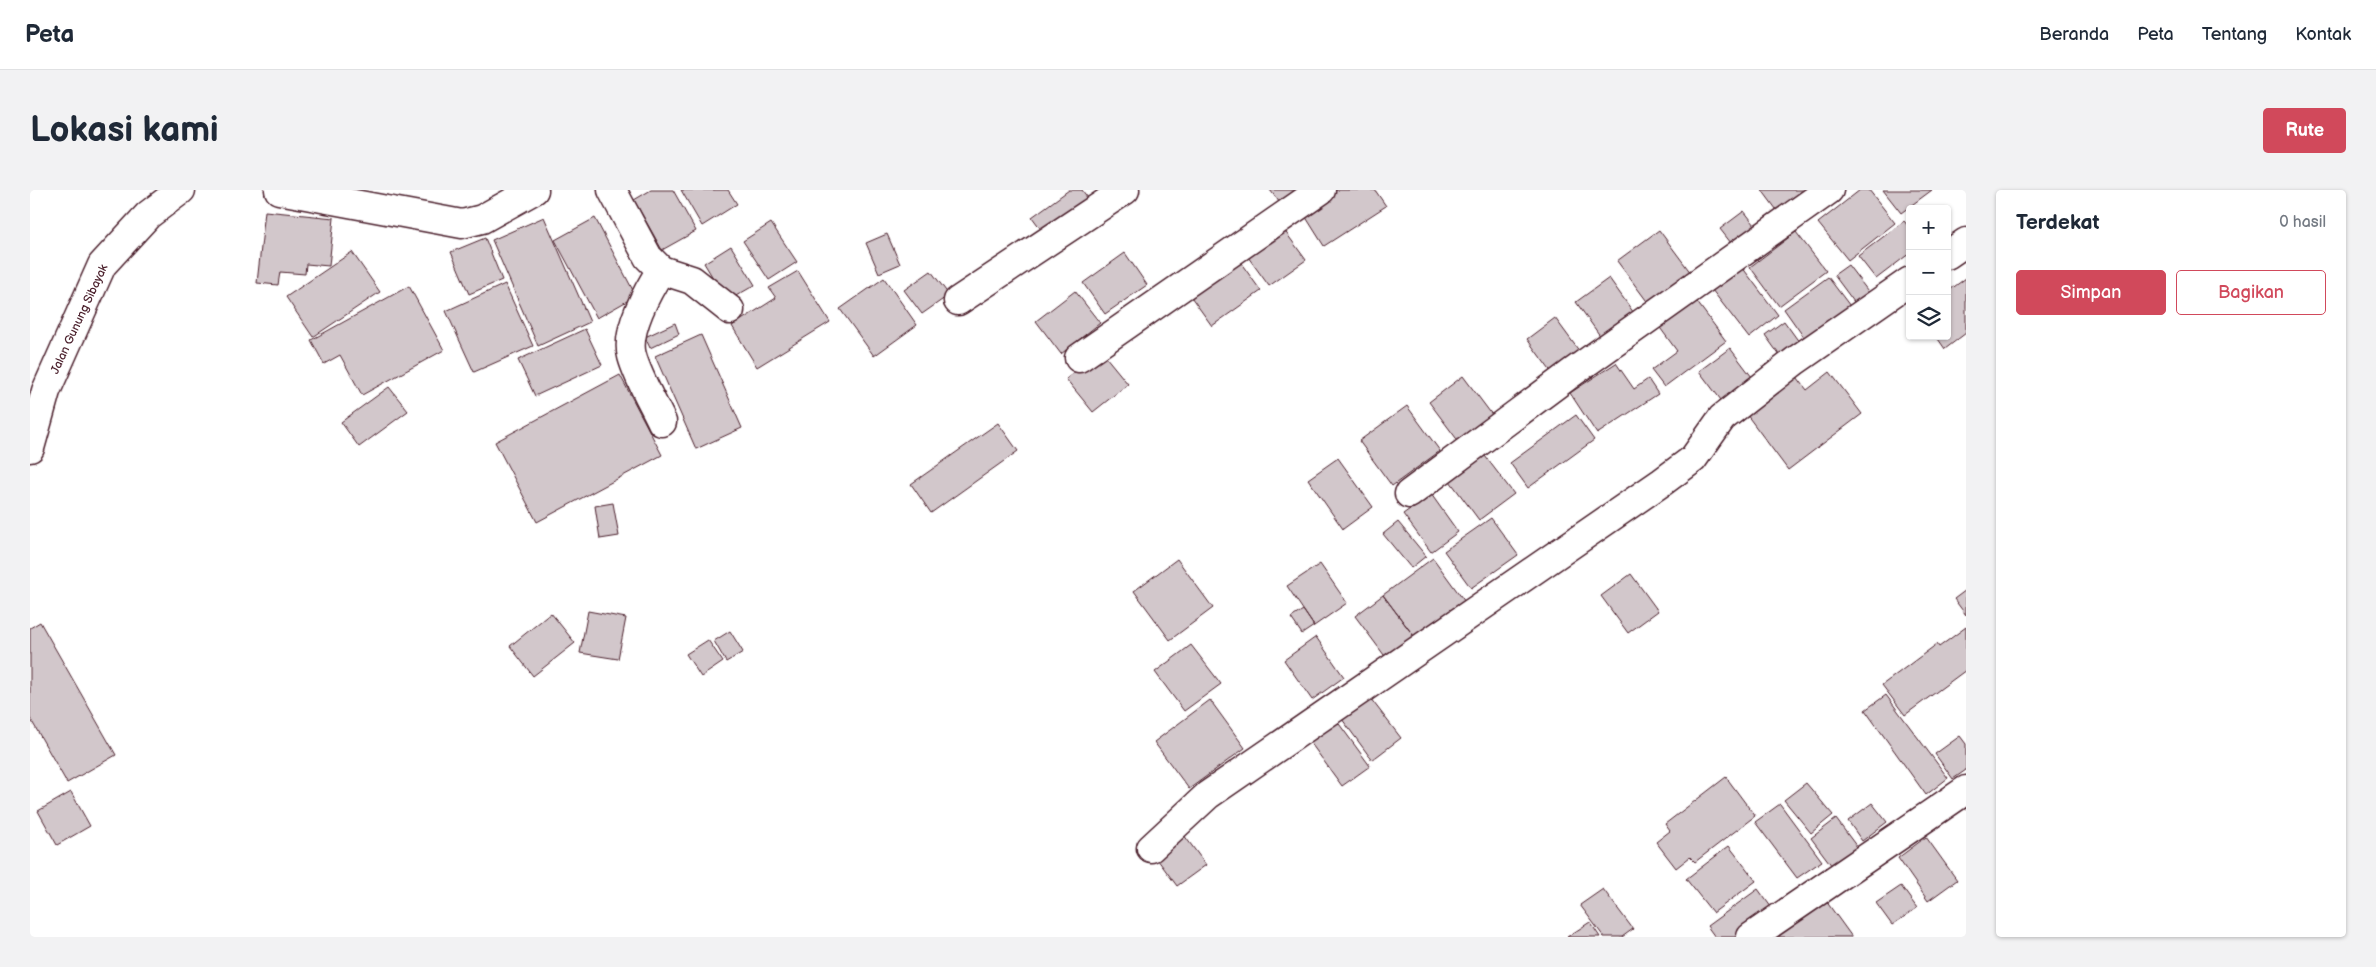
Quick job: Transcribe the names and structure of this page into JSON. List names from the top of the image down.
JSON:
{
  "streets": {
    "street": ["Jalan Gunung Sibayak"]
  },
  "page": {
    "header": "Peta",
    "nav": [
      "Beranda",
      "Peta",
      "Tentang",
      "Kontak"
    ],
    "buttons": [
      "Rute",
      ["Simpan", "Bagikan"]
    ],
    "title": "Lokasi kami",
    "heading": ["Terdekat", "0 hasil"],
    "map_buttons": ["+", "−"]
  }
}
